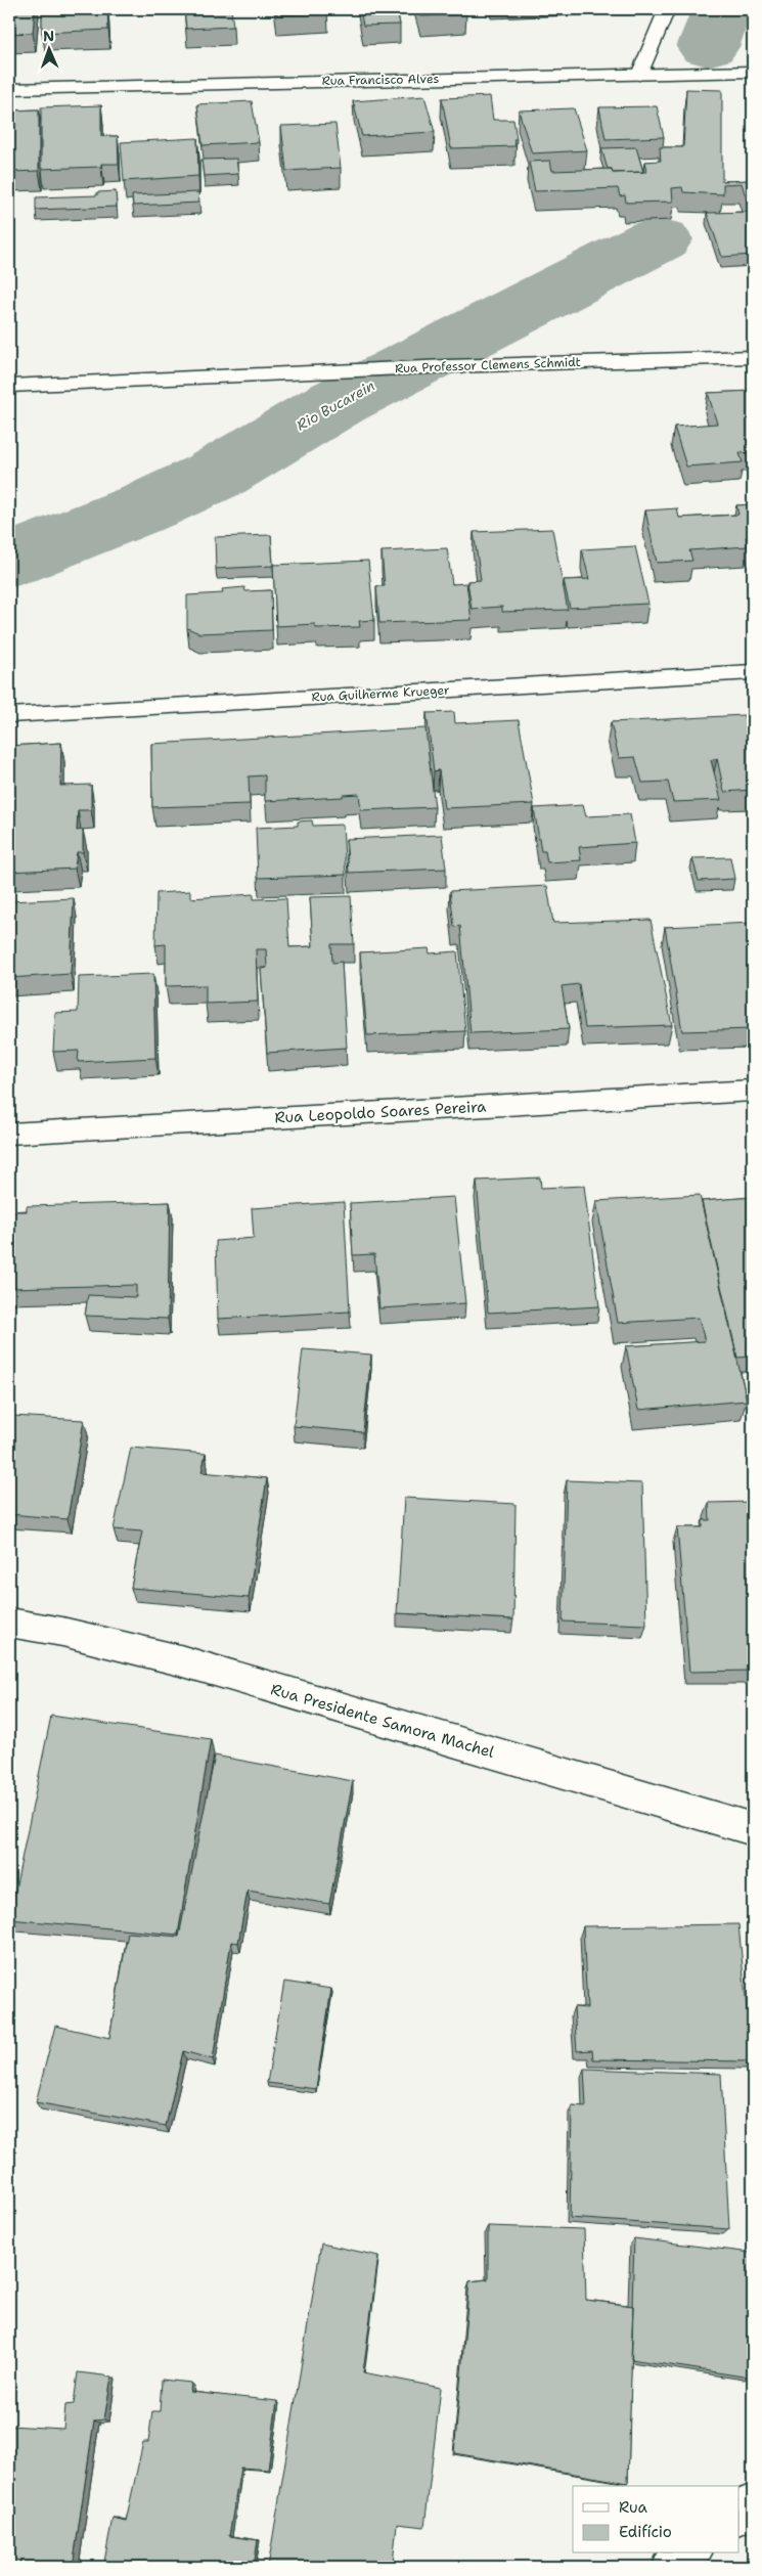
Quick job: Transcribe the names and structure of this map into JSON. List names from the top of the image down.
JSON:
{
  "streets": {
    "street": [
      "Rua Francisco Alves",
      "Rua Professor Clemens Schmidt",
      "Rua Guilherme Krueger",
      "Rua Leopoldo Soares Pereira",
      "Rua Presidente Samora Machel"
    ]
  },
  "water": ["Rio Bucarein"],
  "legend": ["Rua", "Edifício"],
  "north": "top"
}
